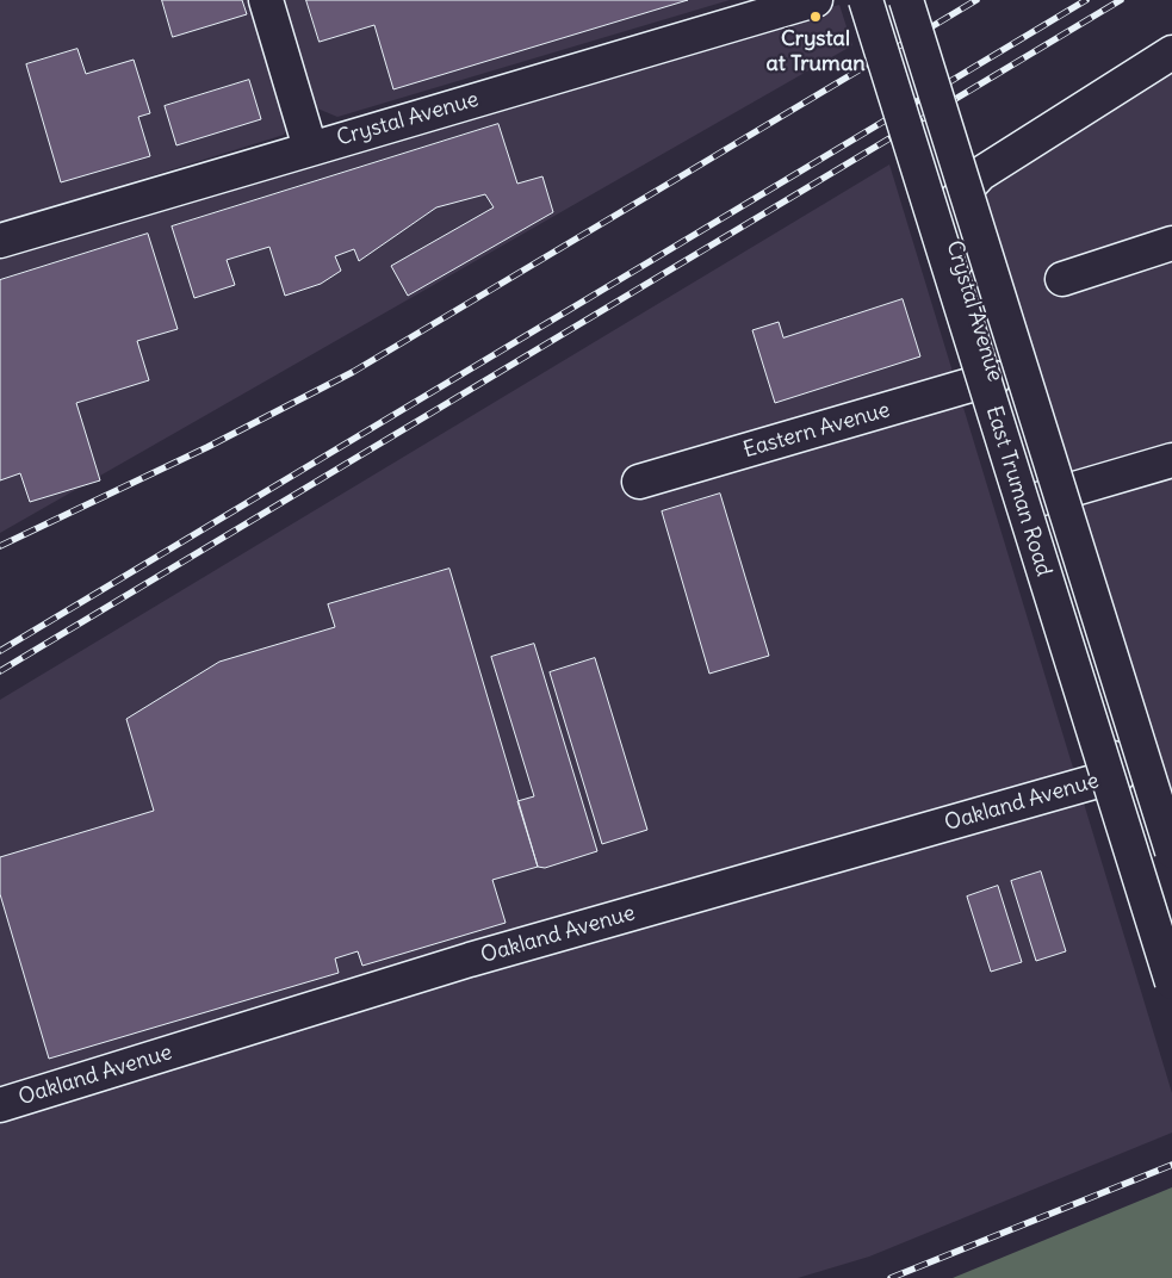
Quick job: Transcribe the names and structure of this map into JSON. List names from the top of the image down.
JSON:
{
  "streets": {
    "street": [
      "Crystal Avenue",
      "Eastern Avenue",
      "East Truman Road",
      "Oakland Avenue"
    ]
  },
  "crossings": [
    ["Crystal Avenue", "Eastern Avenue"],
    ["Crystal Avenue", "Oakland Avenue"]
  ],
  "places": ["Crystal at Truman"]
}
